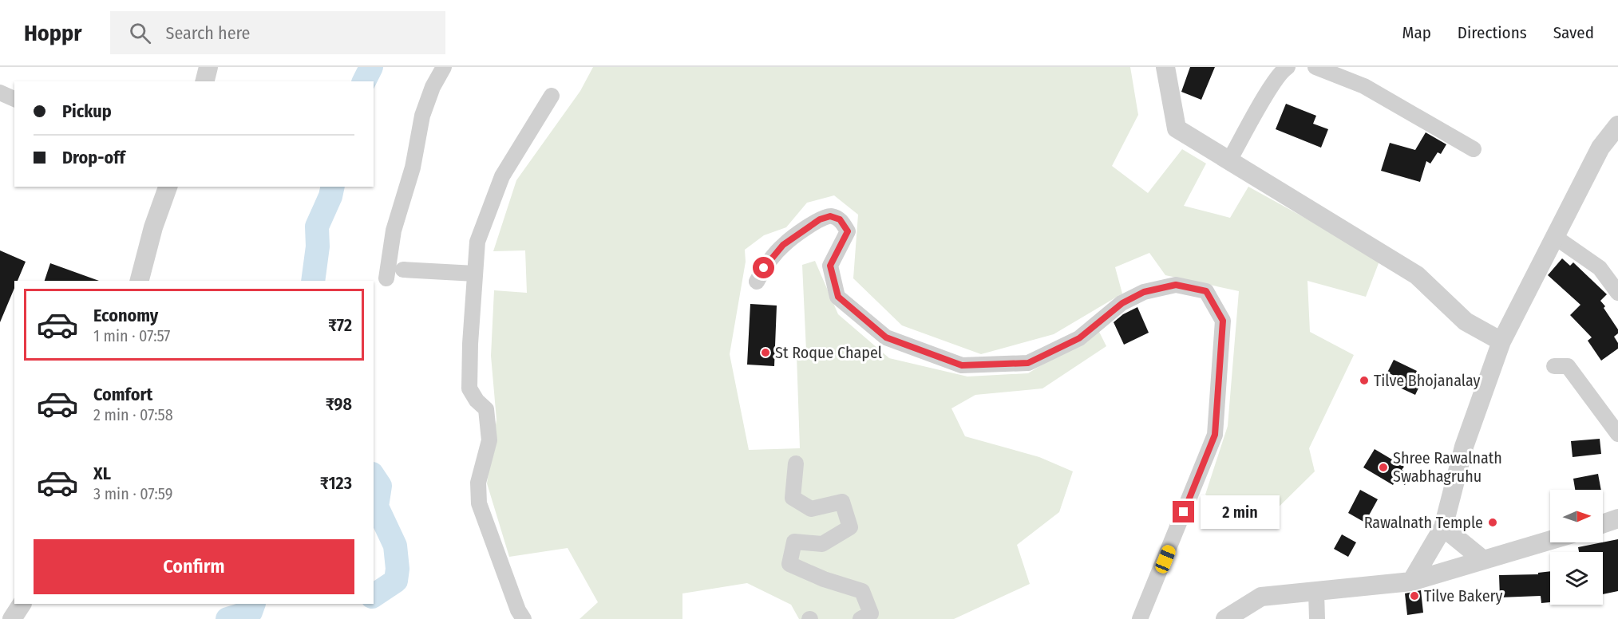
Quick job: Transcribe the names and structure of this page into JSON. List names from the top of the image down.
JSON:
{
  "places": [
    "St Roque Chapel",
    "Tilve Bhojanalay",
    "Shree Rawalnath Swabhagruhu",
    "Rawalnath Temple",
    "Tilve Bakery"
  ],
  "north": "right",
  "page": {
    "header": "Hoppr",
    "search": "Search here",
    "nav": ["Map", "Directions", "Saved"],
    "banner": ["Pickup", "Drop-off"],
    "list": [
      {
        "name": "Economy",
        "note": "1 min · 07:57",
        "value": "₹72"
      },
      {
        "name": "Comfort",
        "note": "2 min · 07:58",
        "value": "₹98"
      },
      {
        "name": "XL",
        "note": "3 min · 07:59",
        "value": "₹123"
      }
    ],
    "bubble": "2 min",
    "buttons": "Confirm"
  }
}
